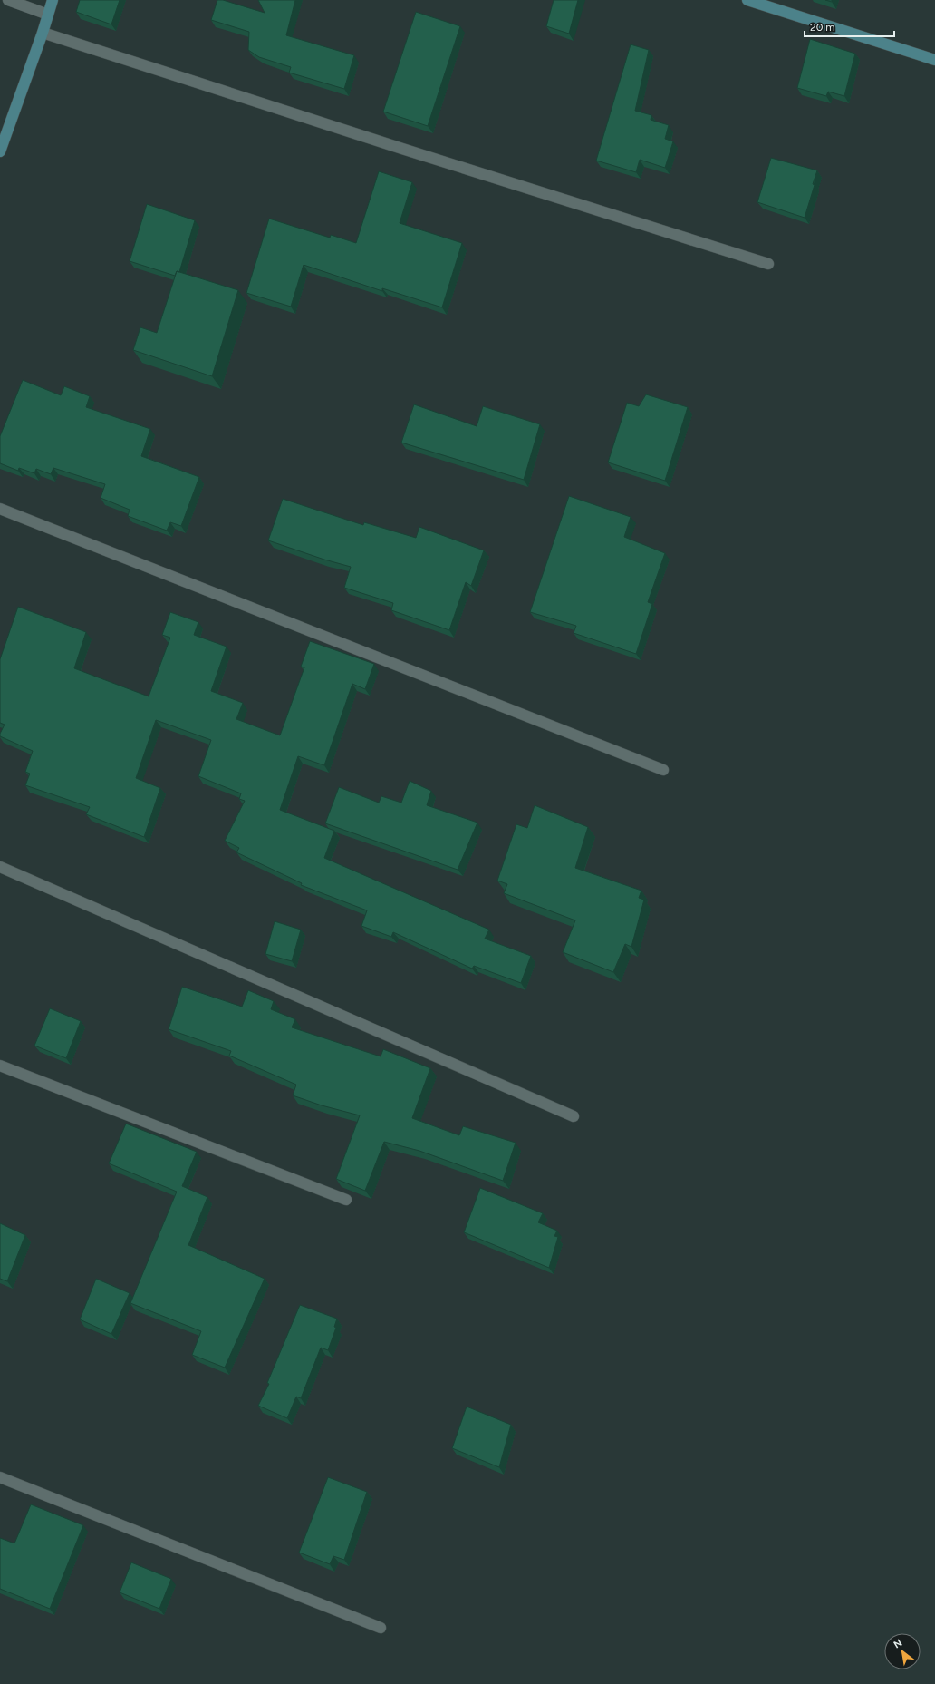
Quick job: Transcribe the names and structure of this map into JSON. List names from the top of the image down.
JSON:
{
  "scale_bar": "20 m",
  "north": "top left"
}
